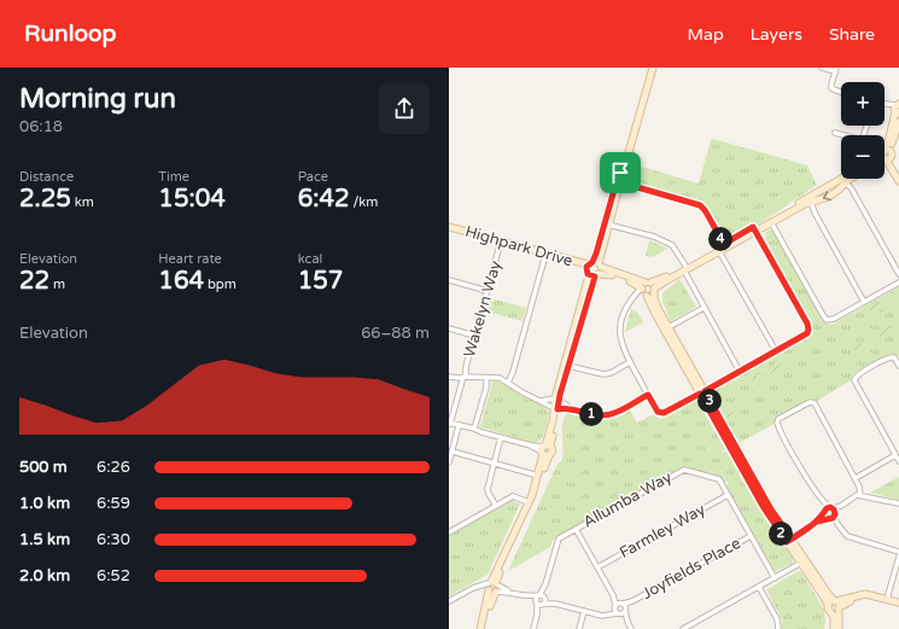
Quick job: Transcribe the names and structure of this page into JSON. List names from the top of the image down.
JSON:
{
  "streets": {
    "street": [
      "Highpark Drive",
      "Wakelyn Way",
      "Allumba Way",
      "Farmley Way",
      "Joyfields Place"
    ]
  },
  "crossings": [
    ["Highpark Drive", "Wakelyn Way"],
    ["Allumba Way", "Farmley Way"],
    ["Allumba Way", "Joyfields Place"]
  ],
  "page": {
    "header": "Runloop",
    "nav": ["Map", "Layers", "Share"],
    "heading": ["Morning run", "06:18"],
    "map_buttons": ["+", "−"],
    "stats": [
      ["Distance", "2.25 km"],
      ["Time", "15:04"],
      ["Pace", "6:42 /km"],
      ["Elevation", "22 m"],
      ["Heart rate", "164 bpm"],
      ["kcal", "157"]
    ],
    "pins": [
      "4",
      "3",
      "1",
      "2"
    ],
    "chart": ["Elevation", "66–88 m"],
    "list": [
      {
        "name": "500 m",
        "note": "6:26"
      },
      {
        "name": "1.0 km",
        "note": "6:59"
      },
      {
        "name": "1.5 km",
        "note": "6:30"
      },
      {
        "name": "2.0 km",
        "note": "6:52"
      }
    ]
  }
}
